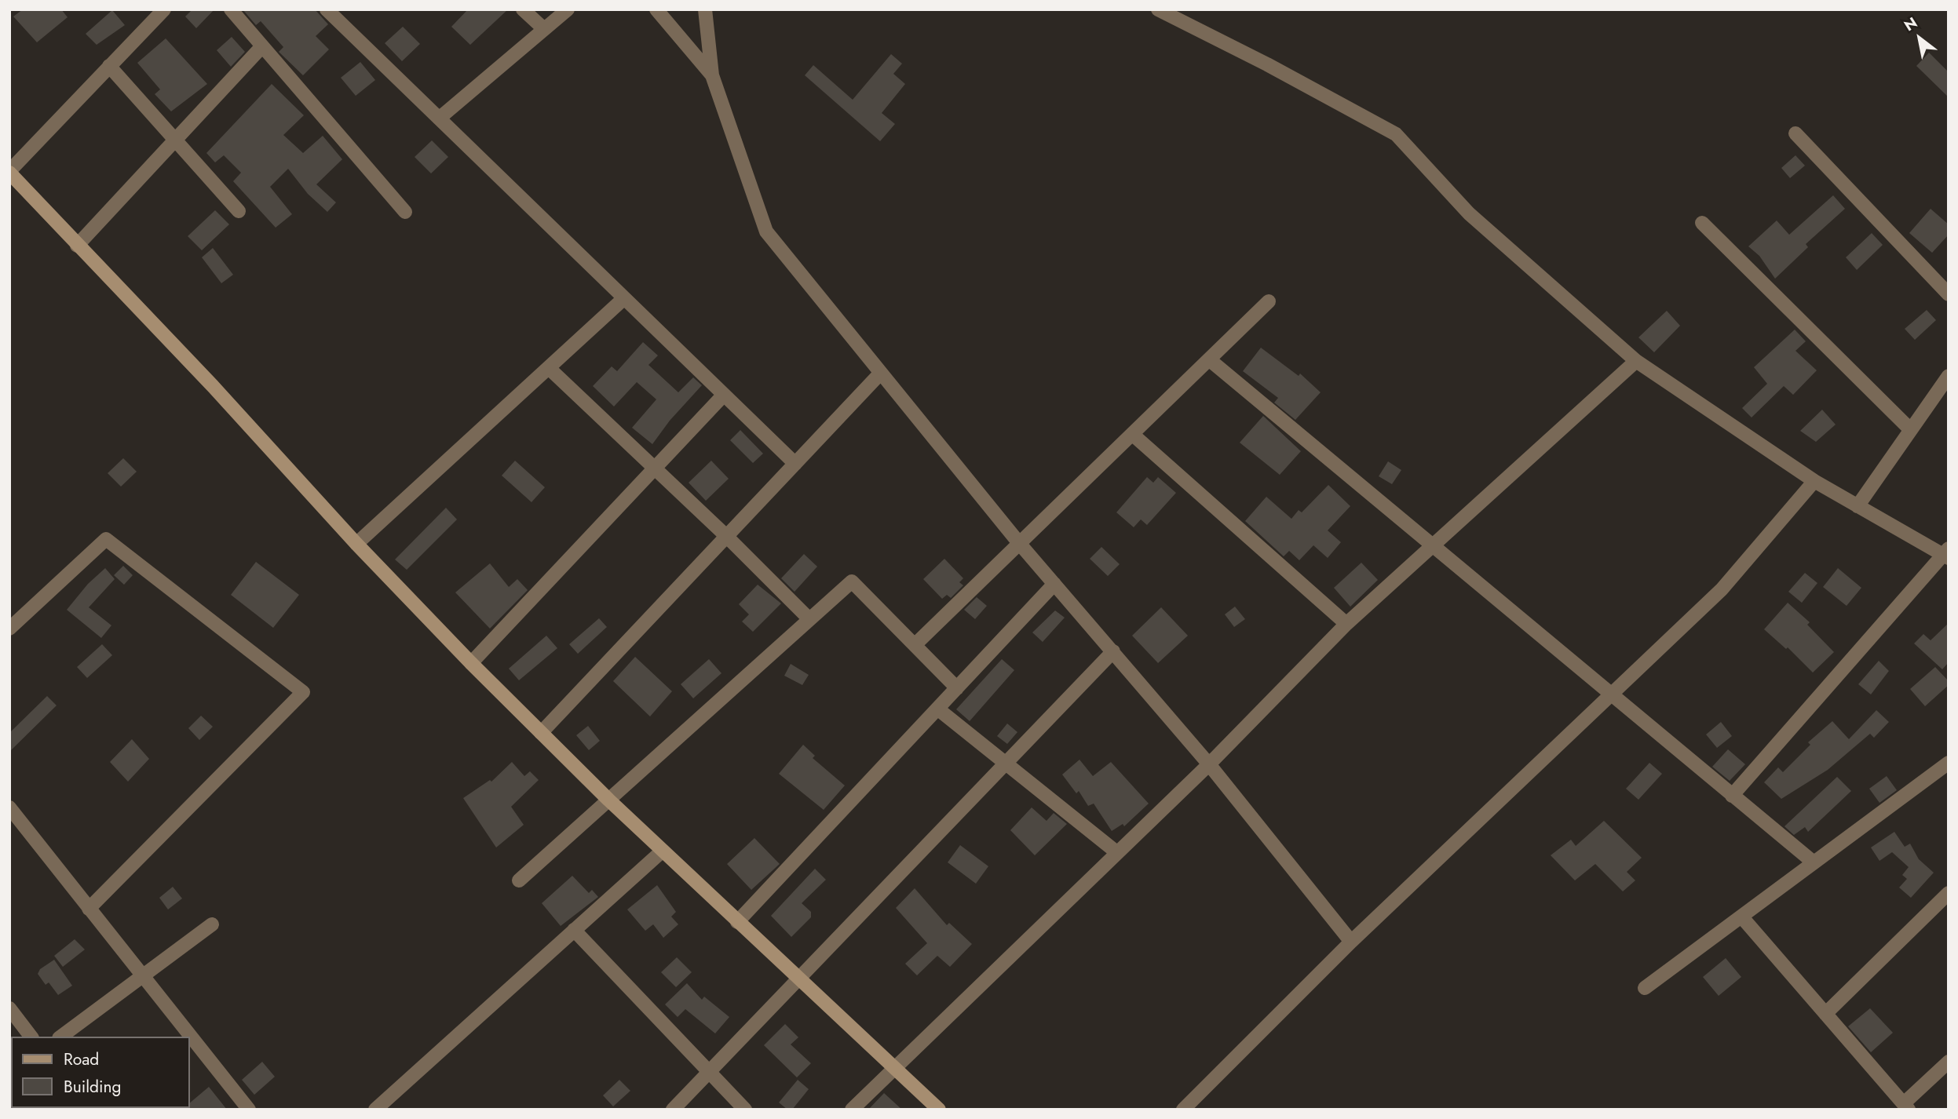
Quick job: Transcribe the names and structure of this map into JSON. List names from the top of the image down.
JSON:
{
  "legend": ["Road", "Building"],
  "north": "top left"
}
